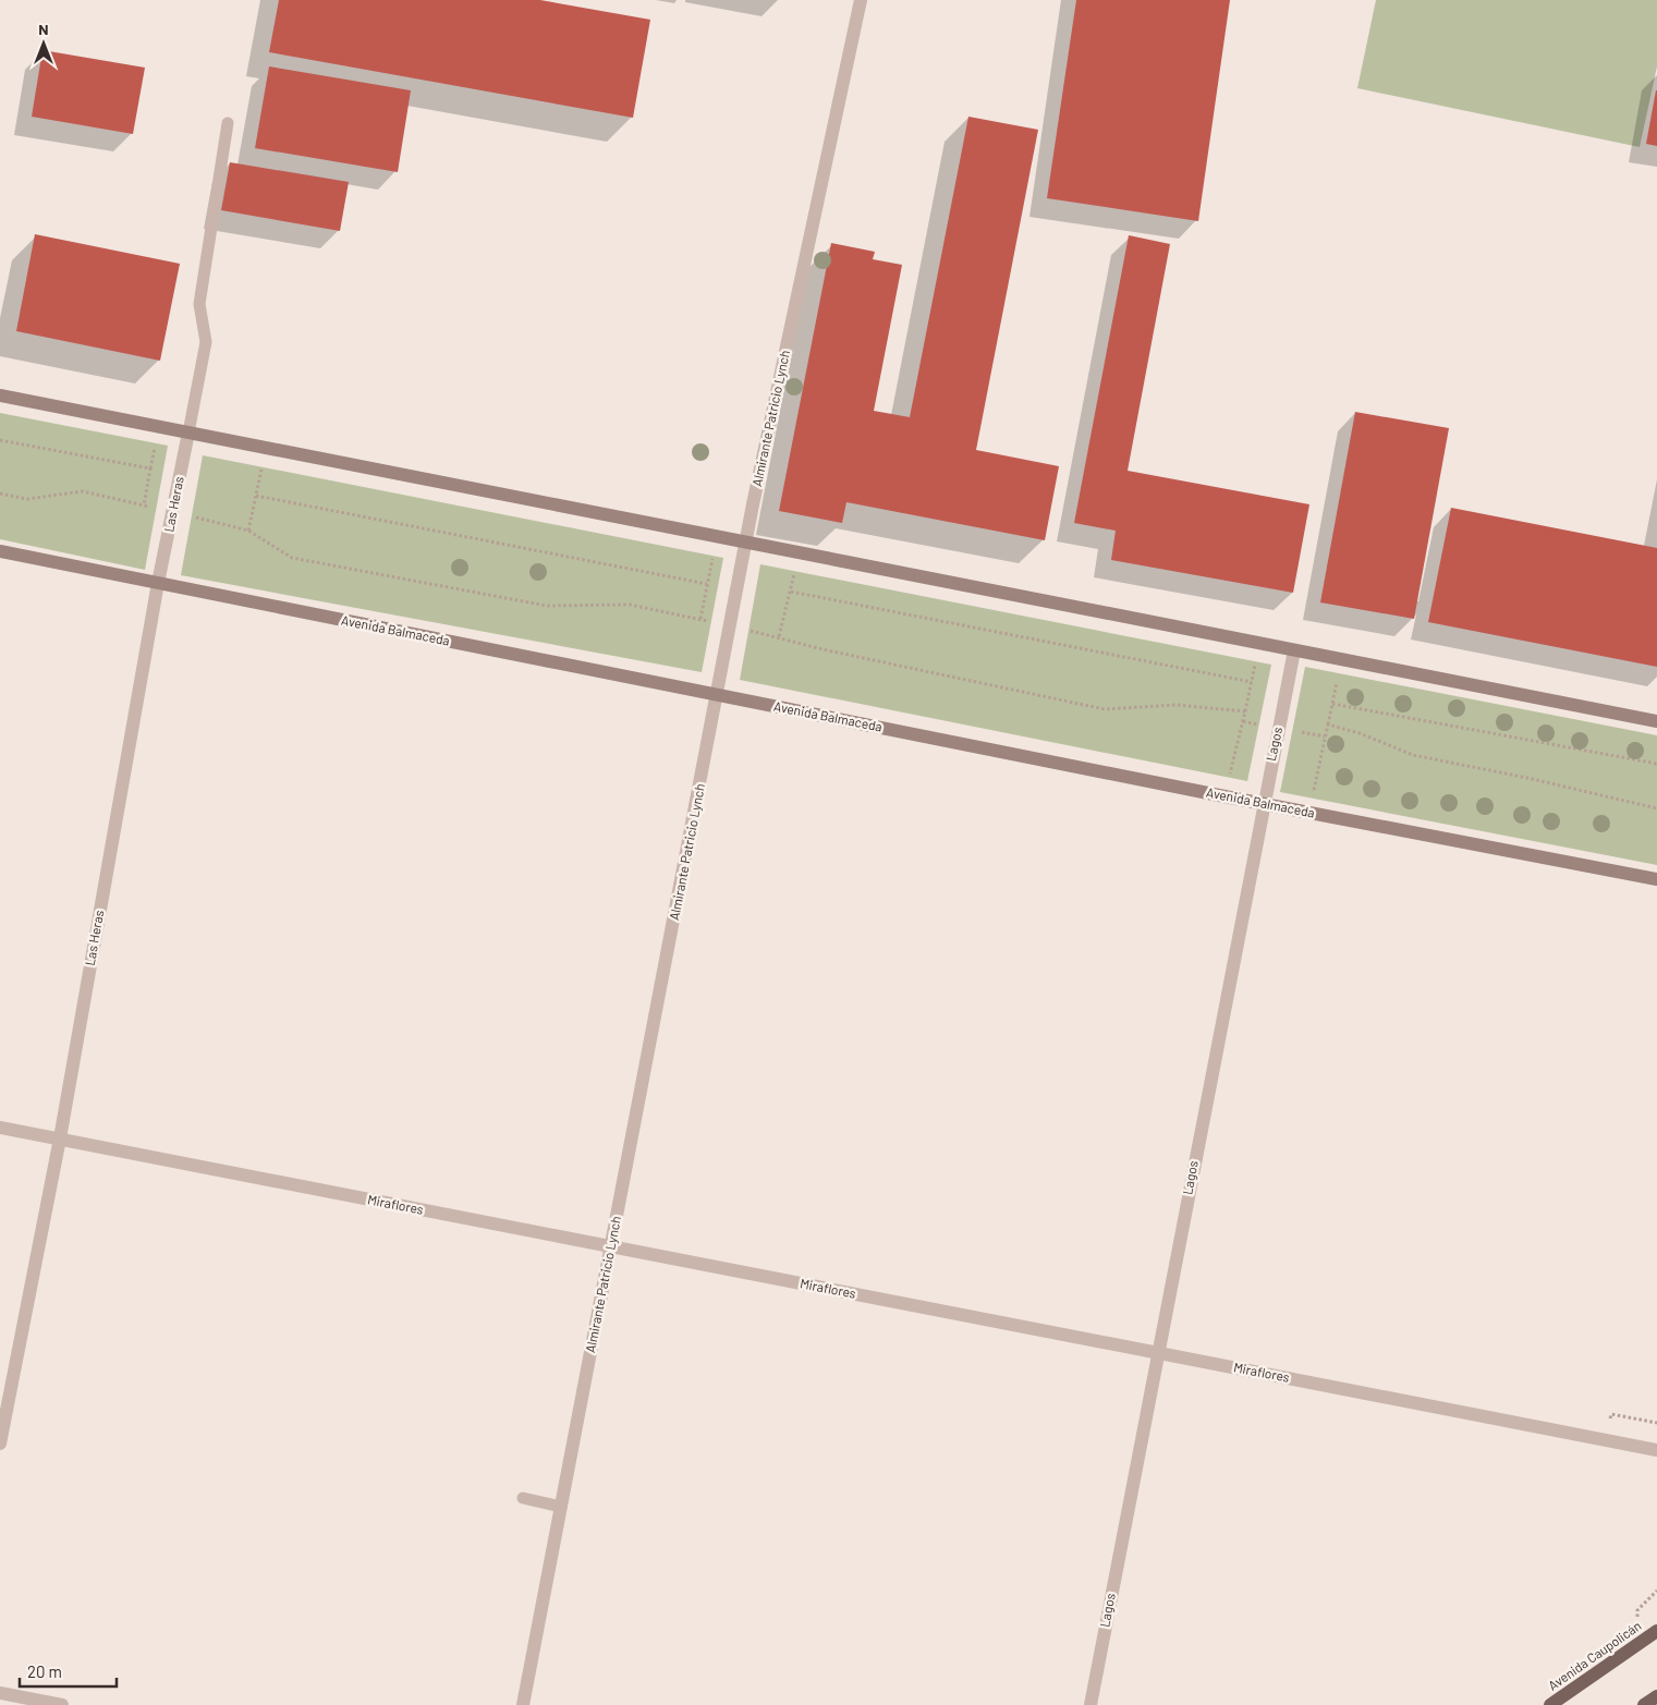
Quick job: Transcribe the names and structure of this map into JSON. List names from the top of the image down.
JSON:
{
  "streets": {
    "main road": ["Avenida Balmaceda", "Avenida Caupolicán"],
    "street": [
      "Almirante Patricio Lynch",
      "Las Heras",
      "Lagos",
      "Miraflores"
    ]
  },
  "crossings": [
    ["Almirante Patricio Lynch", "Avenida Balmaceda"],
    ["Almirante Patricio Lynch", "Miraflores"],
    ["Las Heras", "Avenida Balmaceda"],
    ["Las Heras", "Miraflores"],
    ["Avenida Balmaceda", "Lagos"],
    ["Lagos", "Miraflores"]
  ],
  "scale_bar": "20 m",
  "north": "top"
}
